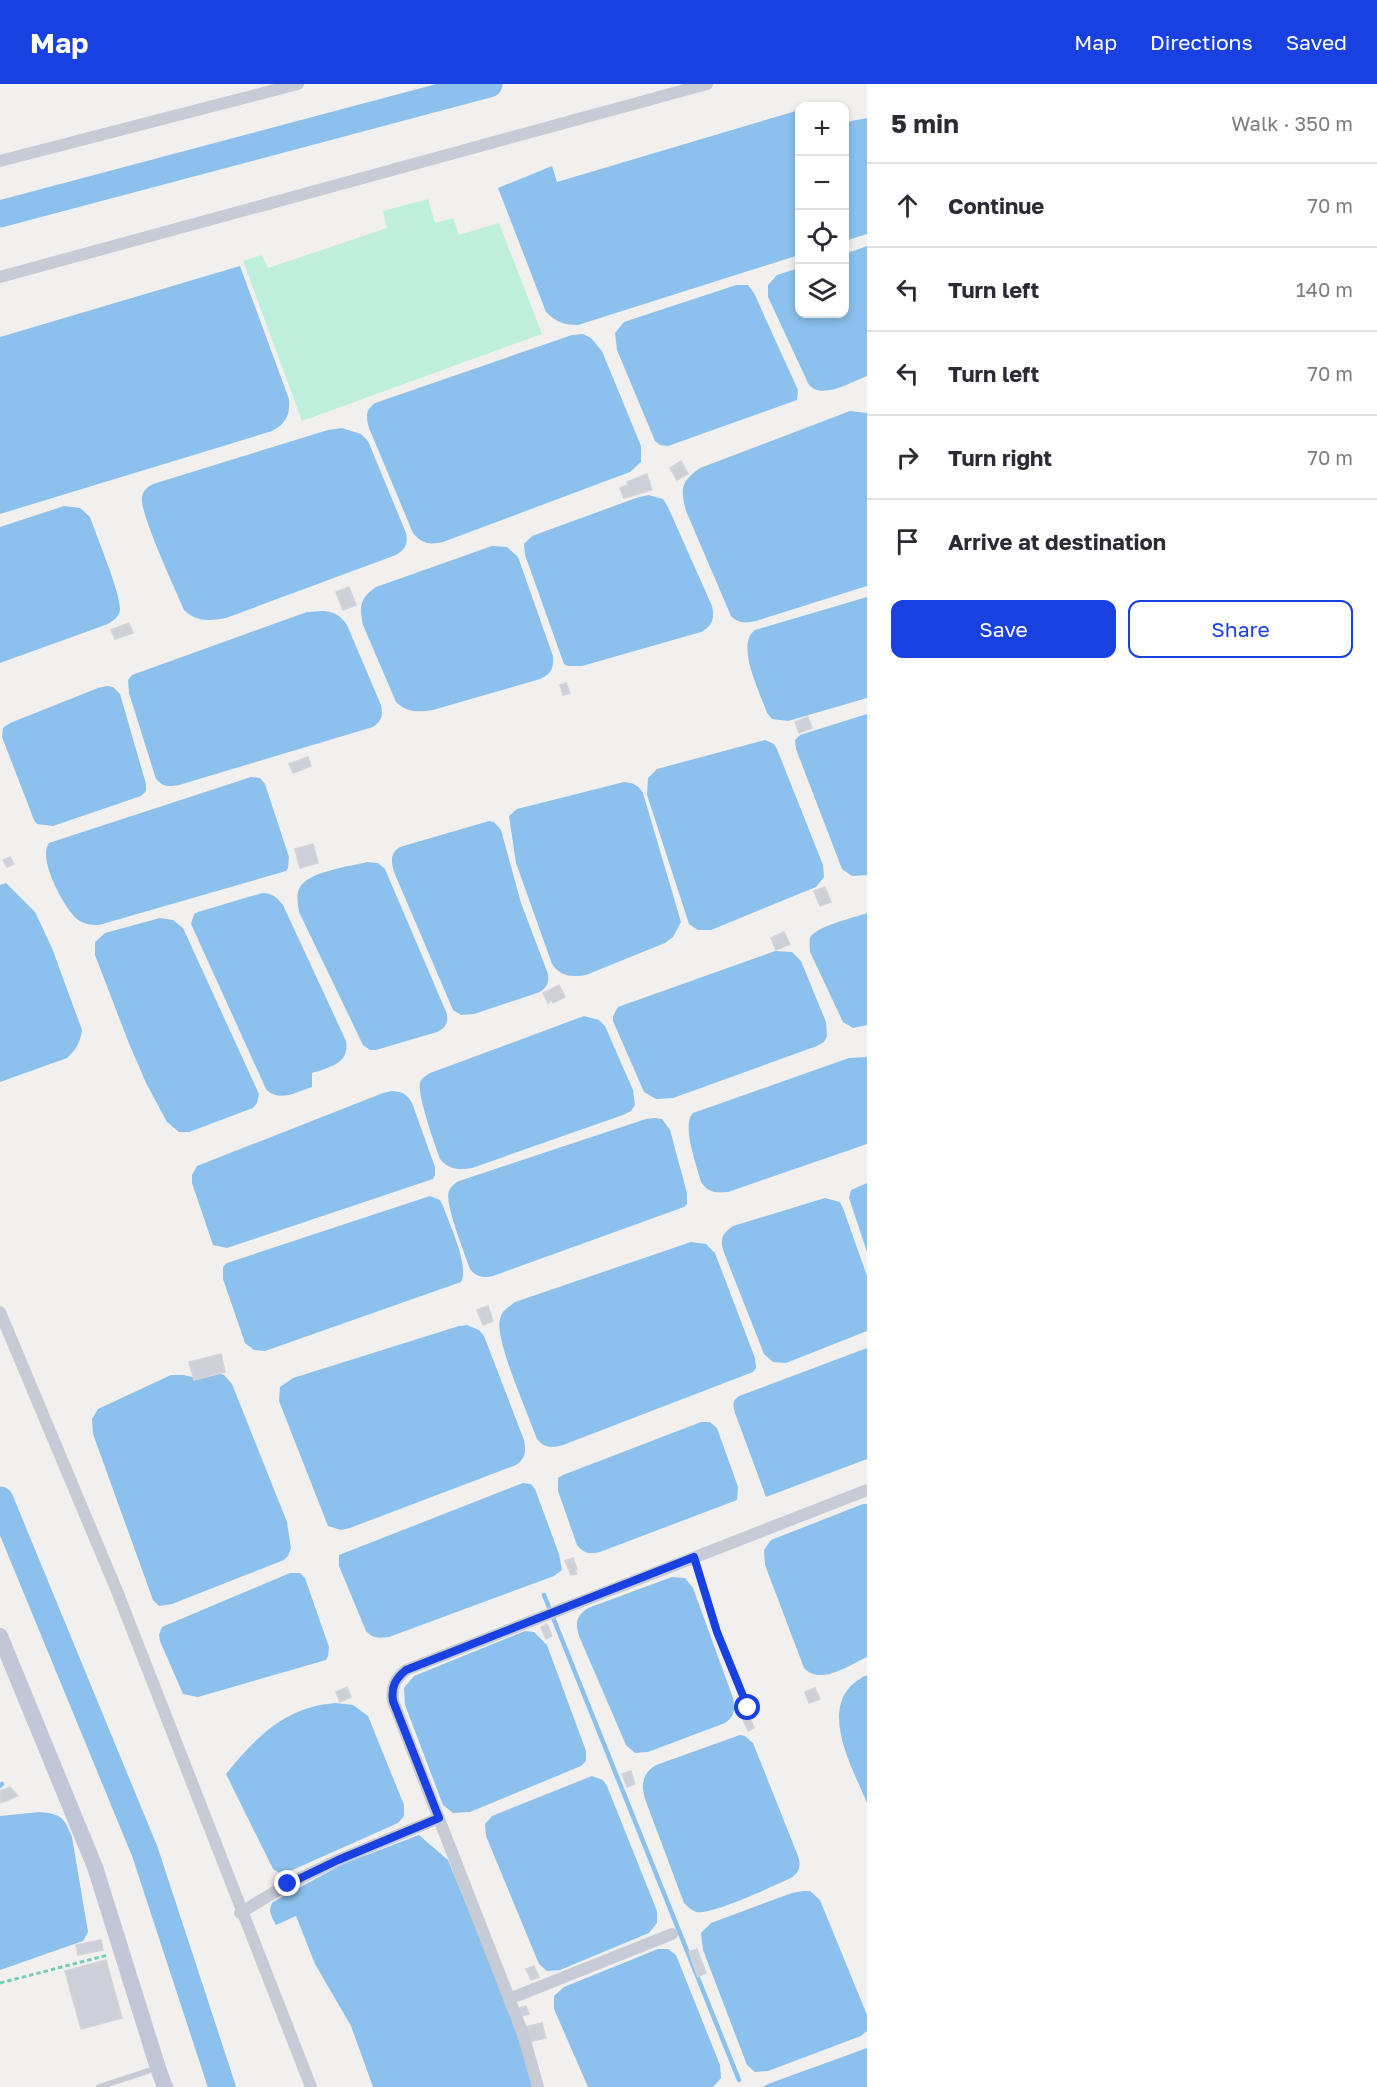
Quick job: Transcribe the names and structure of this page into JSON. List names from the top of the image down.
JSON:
{
  "page": {
    "header": "Map",
    "nav": ["Map", "Directions", "Saved"],
    "heading": ["5 min", "Walk · 350 m"],
    "map_buttons": ["+", "−"],
    "list": [
      ["Continue", "70 m"],
      ["Turn left", "140 m"],
      ["Turn left", "70 m"],
      ["Turn right", "70 m"],
      "Arrive at destination"
    ],
    "buttons": ["Save", "Share"]
  }
}
